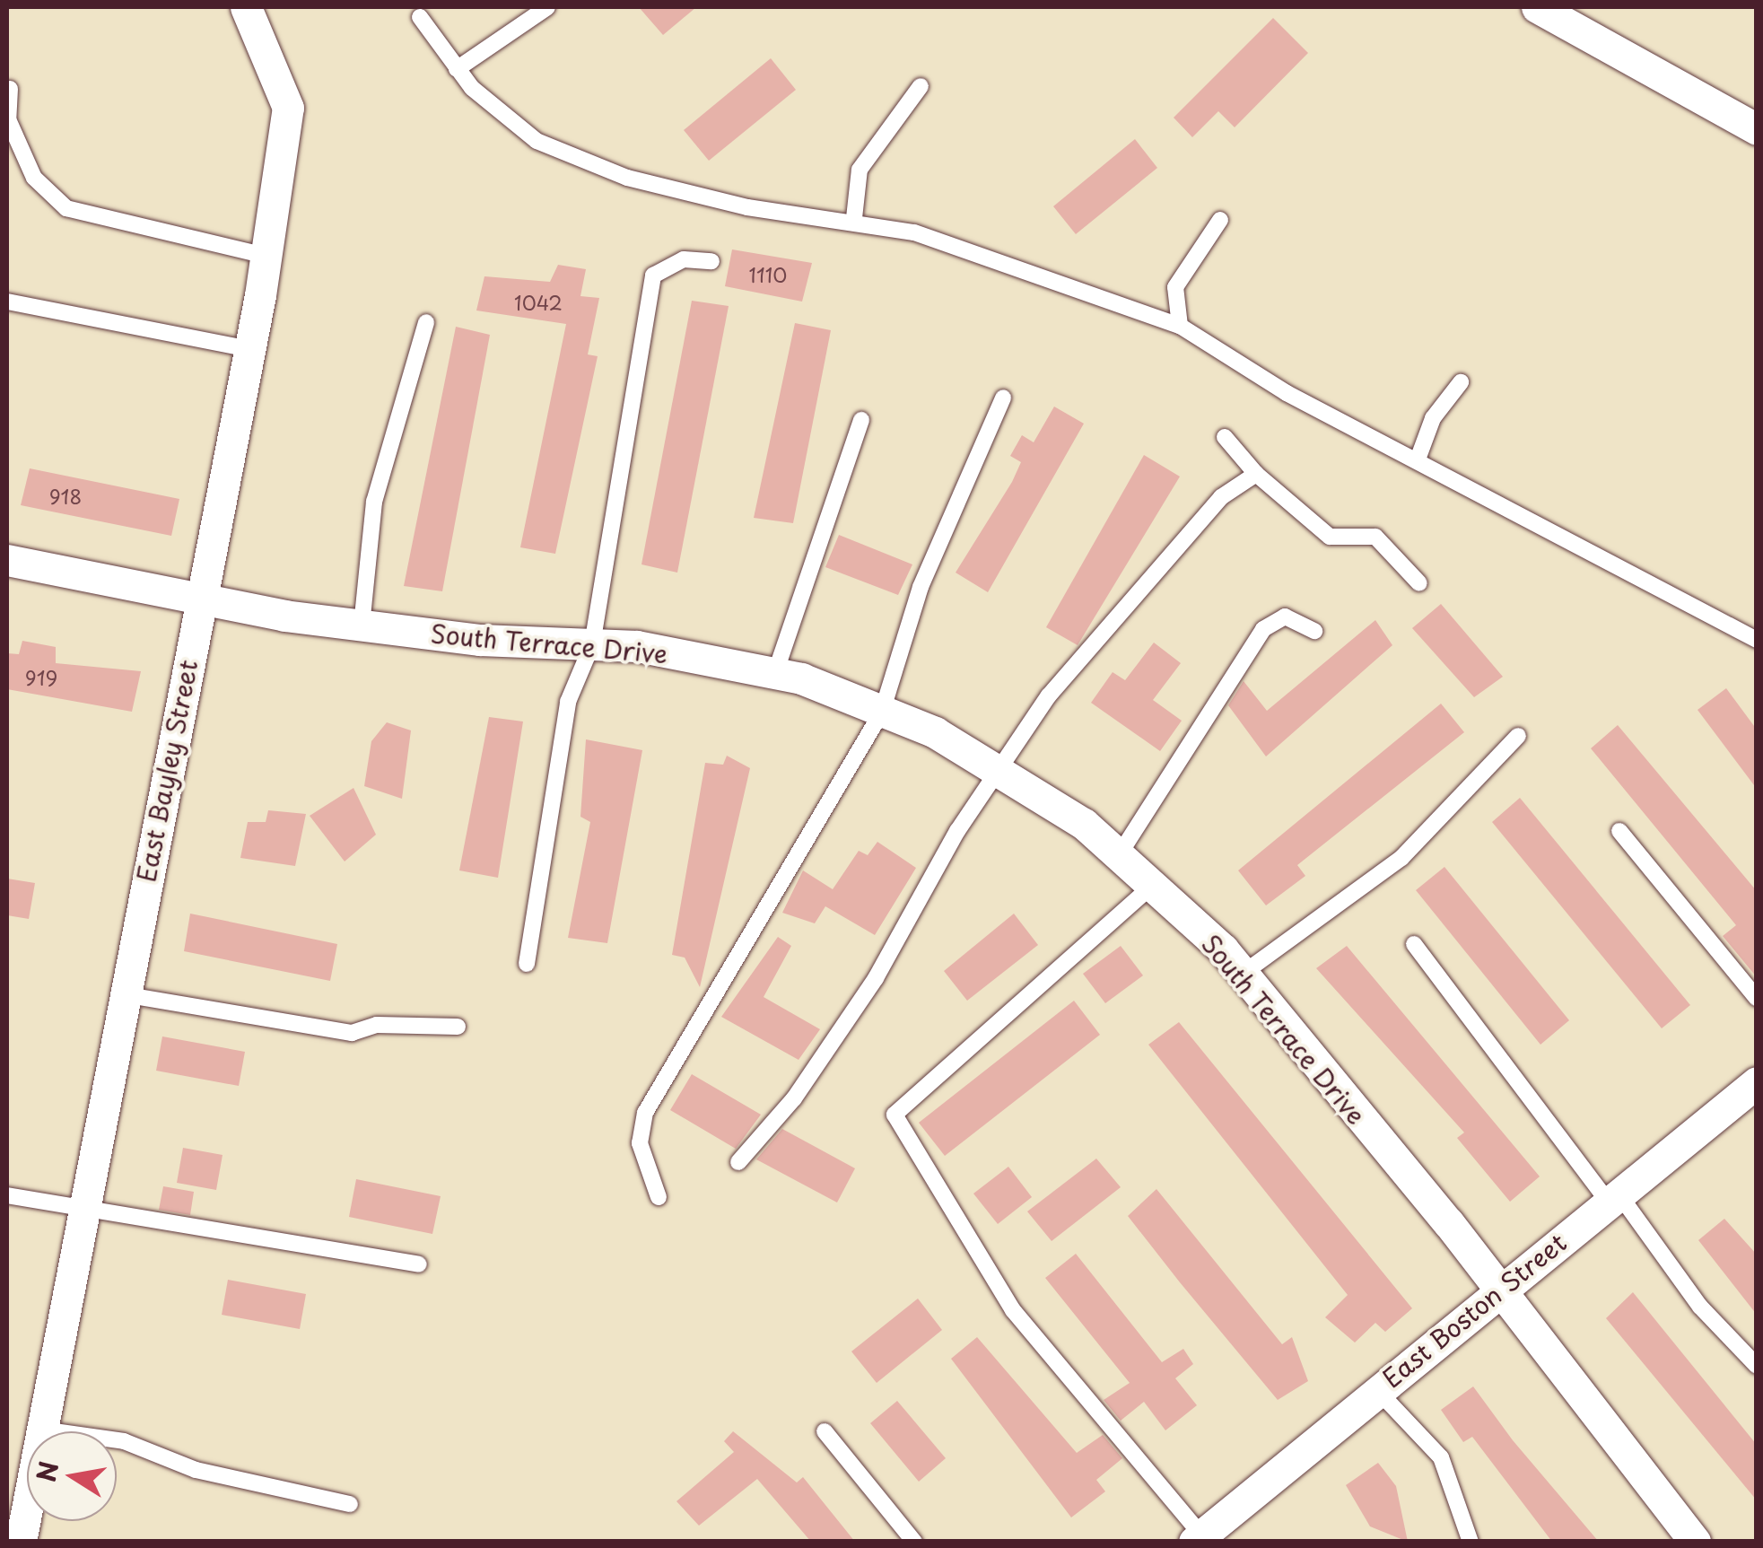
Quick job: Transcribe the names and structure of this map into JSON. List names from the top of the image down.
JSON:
{
  "streets": {
    "street": ["South Terrace Drive", "East Bayley Street", "East Boston Street"]
  },
  "crossings": [
    ["South Terrace Drive", "East Bayley Street"],
    ["South Terrace Drive", "East Boston Street"]
  ],
  "house_numbers": [
    "1110",
    "1042",
    "918",
    "919"
  ],
  "north": "left"
}
